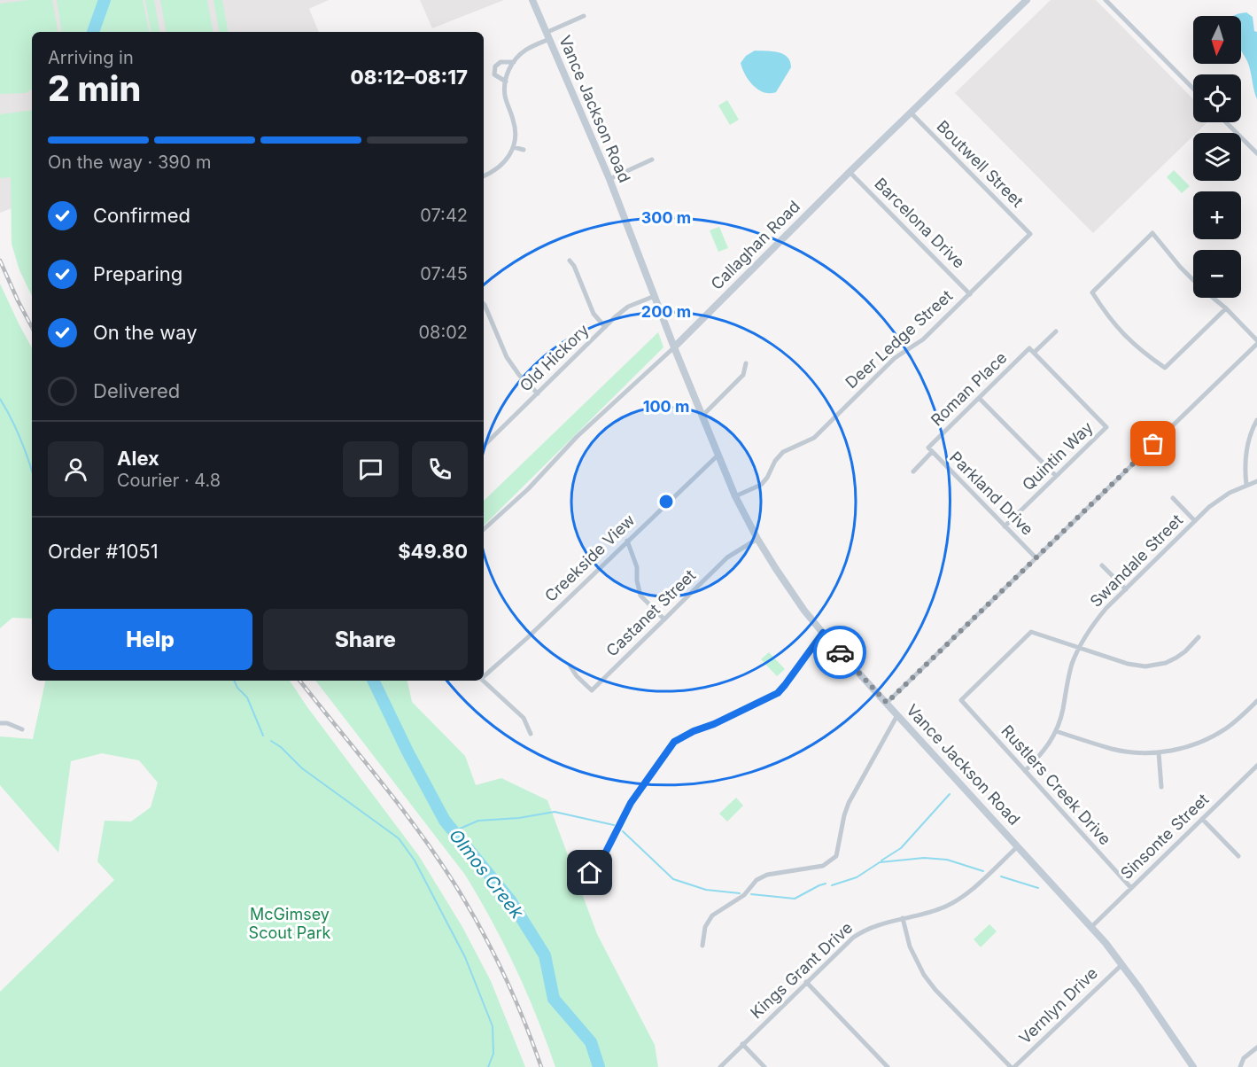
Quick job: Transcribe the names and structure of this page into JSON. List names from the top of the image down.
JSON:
{
  "streets": {
    "main road": ["Vance Jackson Road", "Callaghan Road"],
    "street": [
      "Boutwell Street",
      "Barcelona Drive",
      "Deer Ledge Street",
      "Old Hickory",
      "Roman Place",
      "Quintin Way",
      "Parkland Drive",
      "Creekside View",
      "Swandale Street",
      "Castanet Street",
      "Rustlers Creek Drive",
      "Sinsonte Street",
      "Kings Grant Drive",
      "Vernlyn Drive"
    ]
  },
  "crossings": [
    ["Vance Jackson Road", "Callaghan Road"],
    ["Vance Jackson Road", "Deer Ledge Street"],
    ["Vance Jackson Road", "Old Hickory"],
    ["Vance Jackson Road", "Creekside View"],
    ["Vance Jackson Road", "Castanet Street"],
    ["Vance Jackson Road", "Sinsonte Street"],
    ["Vance Jackson Road", "Kings Grant Drive"],
    ["Vance Jackson Road", "Vernlyn Drive"],
    ["Boutwell Street", "Callaghan Road"],
    ["Boutwell Street", "Deer Ledge Street"],
    ["Barcelona Drive", "Callaghan Road"],
    ["Barcelona Drive", "Deer Ledge Street"],
    ["Roman Place", "Quintin Way"],
    ["Roman Place", "Parkland Drive"],
    ["Quintin Way", "Parkland Drive"],
    ["Swandale Street", "Rustlers Creek Drive"],
    ["Rustlers Creek Drive", "Sinsonte Street"]
  ],
  "water": ["Olmos Creek"],
  "parks": ["McGimsey Scout Park"],
  "north": "bottom",
  "page": {
    "map_buttons": ["+", "−"],
    "heading": ["2 min", "Arriving in", "08:12–08:17"],
    "panel": [
      "Alex",
      "Courier · 4.8",
      "Order #1051",
      "$49.80"
    ],
    "bar": "On the way · 390 m",
    "list": [
      ["Confirmed", "07:42"],
      ["Preparing", "07:45"],
      ["On the way", "08:02"],
      "Delivered"
    ],
    "buttons": ["Help", "Share"]
  },
  "rings": ["300 m", "200 m", "100 m"]
}
